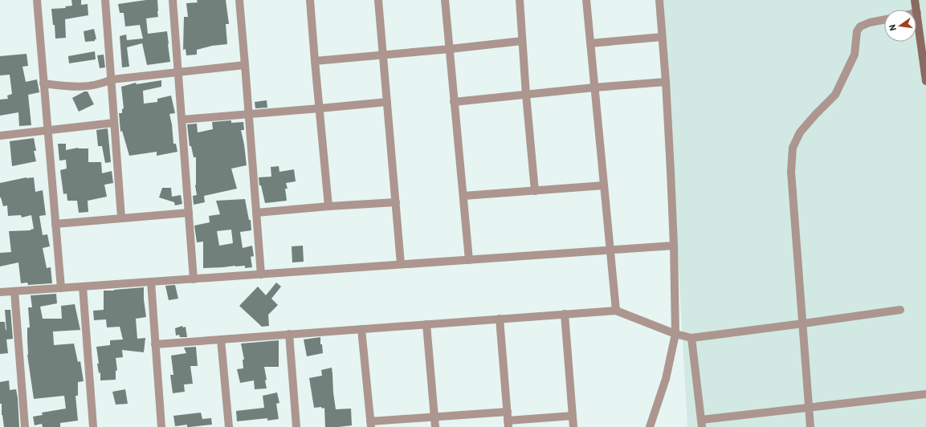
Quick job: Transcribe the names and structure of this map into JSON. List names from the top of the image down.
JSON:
{
  "north": "left"
}
